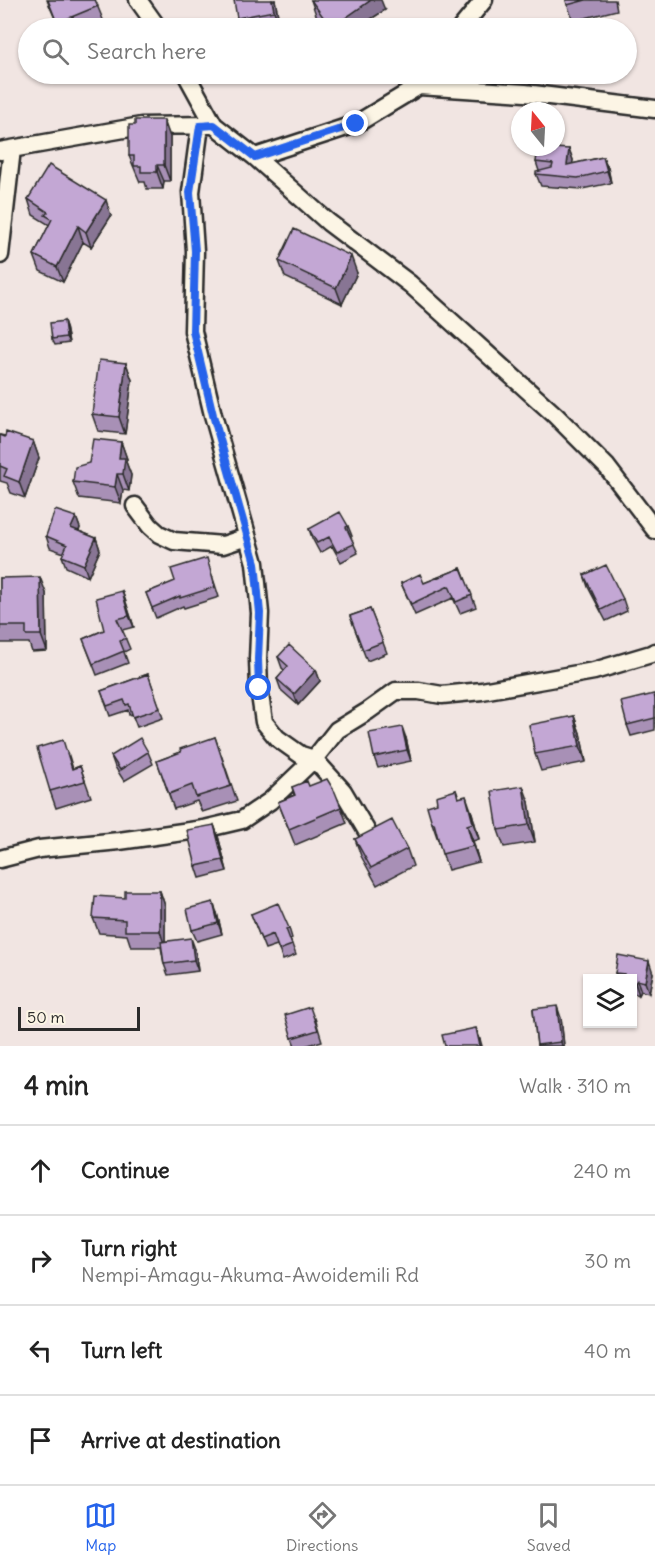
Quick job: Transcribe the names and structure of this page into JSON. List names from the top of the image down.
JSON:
{
  "scale_bar": "50 m",
  "north": "top",
  "page": {
    "search": "Search here",
    "scale": "50 m",
    "heading": ["4 min", "Walk · 310 m"],
    "list": [
      ["Continue", "240 m"],
      ["Turn right", "Nempi-Amagu-Akuma-Awoidemili Rd", "30 m"],
      ["Turn left", "40 m"],
      "Arrive at destination"
    ],
    "nav": ["Map", "Directions", "Saved"]
  }
}
